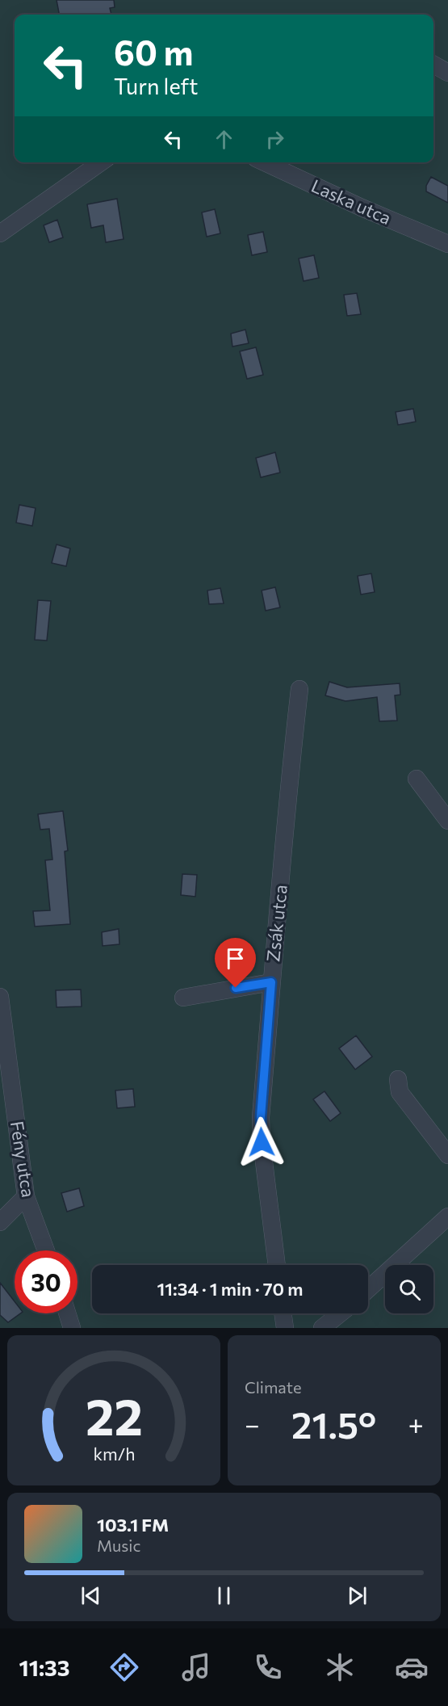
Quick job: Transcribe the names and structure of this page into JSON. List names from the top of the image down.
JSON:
{
  "streets": {
    "street": ["Laska utca", "Zsák utca", "Fény utca"]
  },
  "page": {
    "turn": ["60 m", "Turn left"],
    "limit": "30",
    "trip": "11:34 · 1 min · 70 m",
    "tile": "Climate",
    "heat": ["−", "21.5°", "+"],
    "song": ["103.1 FM", "Music"],
    "tabs": "11:33",
    "gauge": ["22", "km/h"]
  }
}
